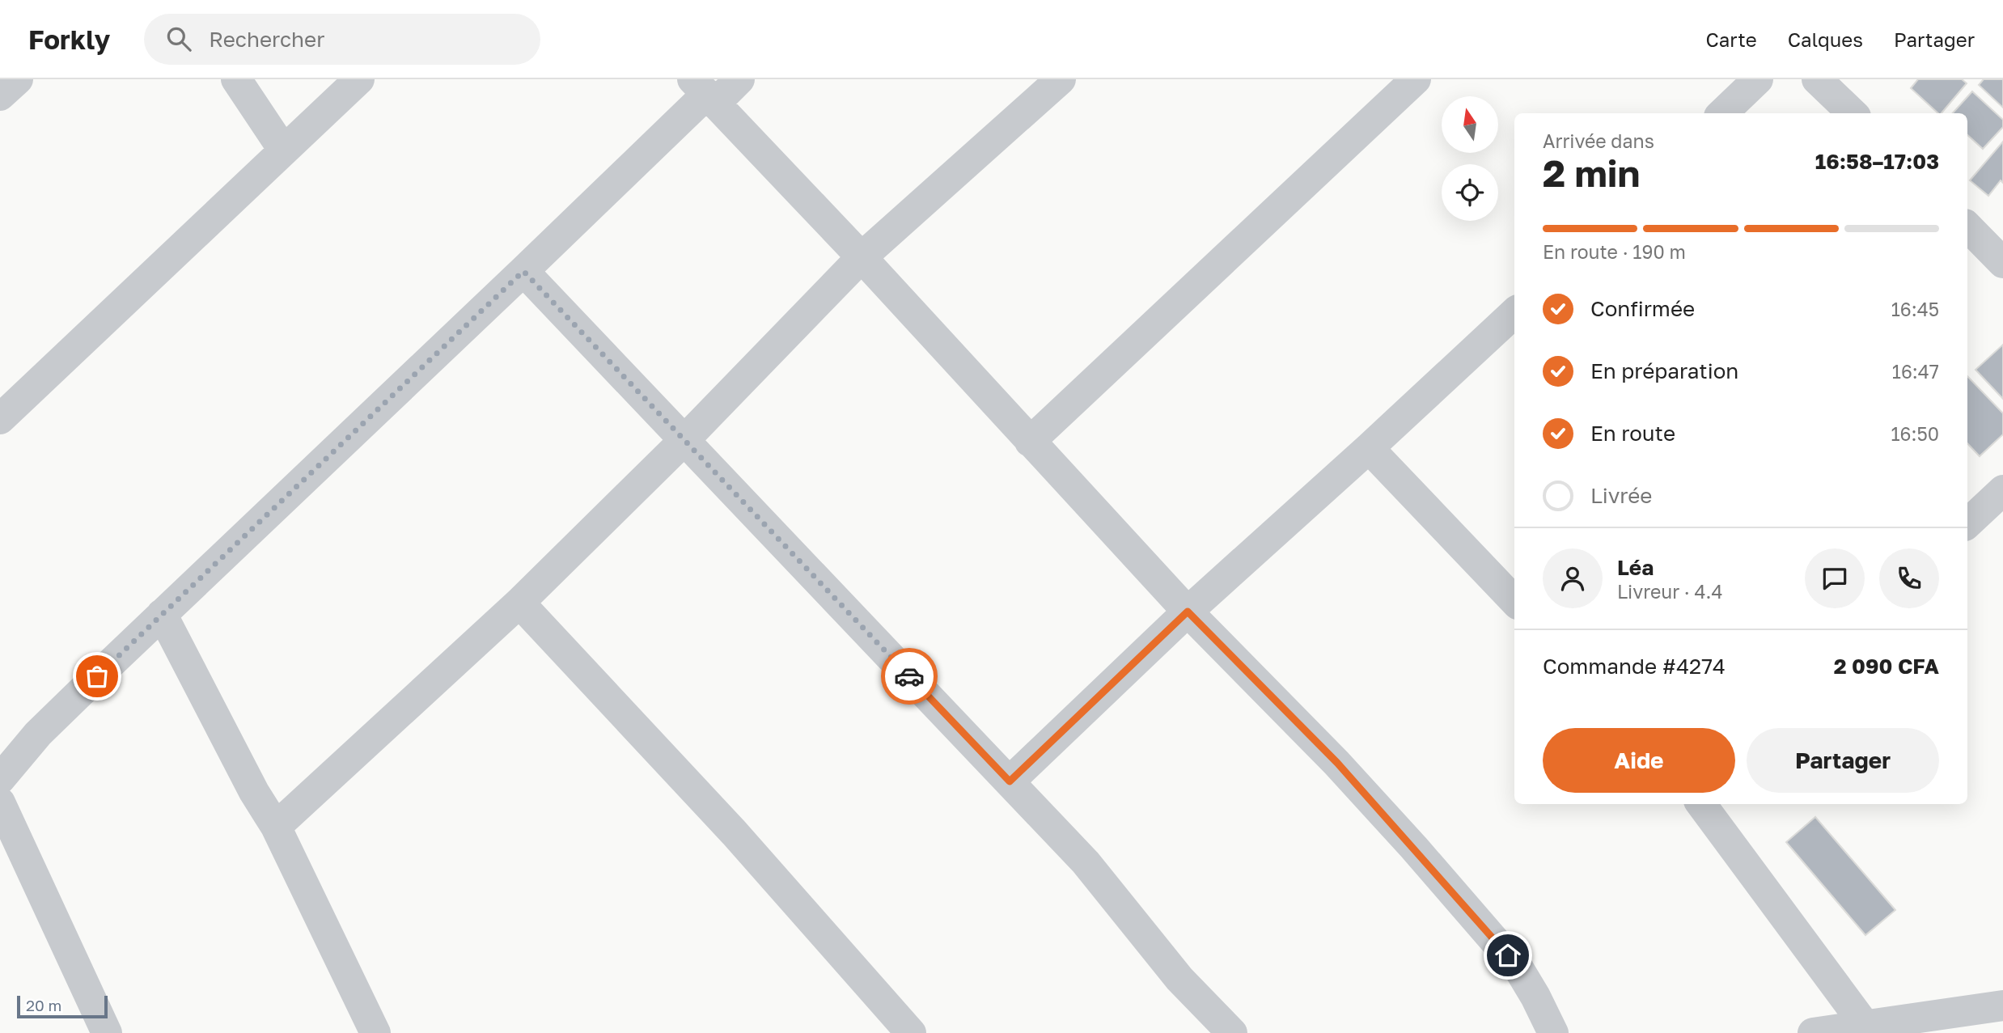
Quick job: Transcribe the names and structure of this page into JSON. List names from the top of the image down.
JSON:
{
  "scale_bar": "20 m",
  "north": "top",
  "page": {
    "header": "Forkly",
    "search": "Rechercher",
    "nav": ["Carte", "Calques", "Partager"],
    "heading": ["2 min", "Arrivée dans", "16:58–17:03"],
    "panel": [
      "Léa",
      "Livreur · 4.4",
      "Commande #4274",
      "2 090 CFA"
    ],
    "bar": "En route · 190 m",
    "list": [
      ["Confirmée", "16:45"],
      ["En préparation", "16:47"],
      ["En route", "16:50"],
      "Livrée"
    ],
    "buttons": ["Aide", "Partager"],
    "scale": "20 m"
  }
}
